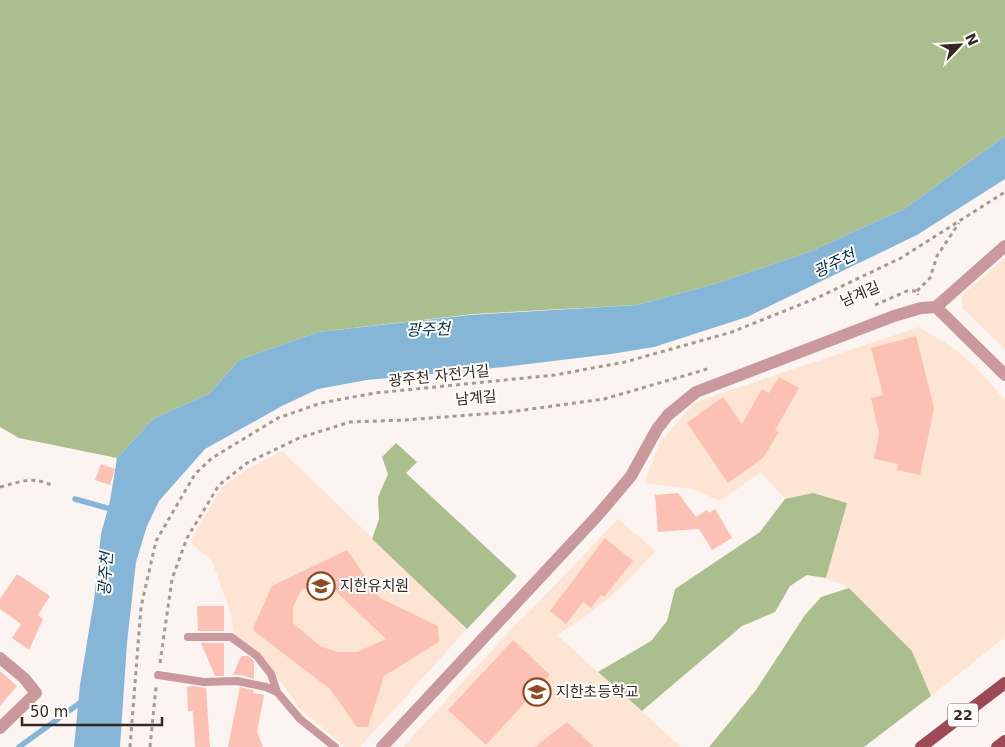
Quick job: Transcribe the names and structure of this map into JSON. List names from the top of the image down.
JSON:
{
  "streets": {
    "main road": ["22"],
    "path": ["남계길", "광주천 자전거길"]
  },
  "crossings": [
    ["남계길", "광주천 자전거길"]
  ],
  "water": ["광주천"],
  "places": {
    "school or university": ["지한유치원", "지한초등학교"]
  },
  "scale_bar": "50 m",
  "north": "top right"
}
